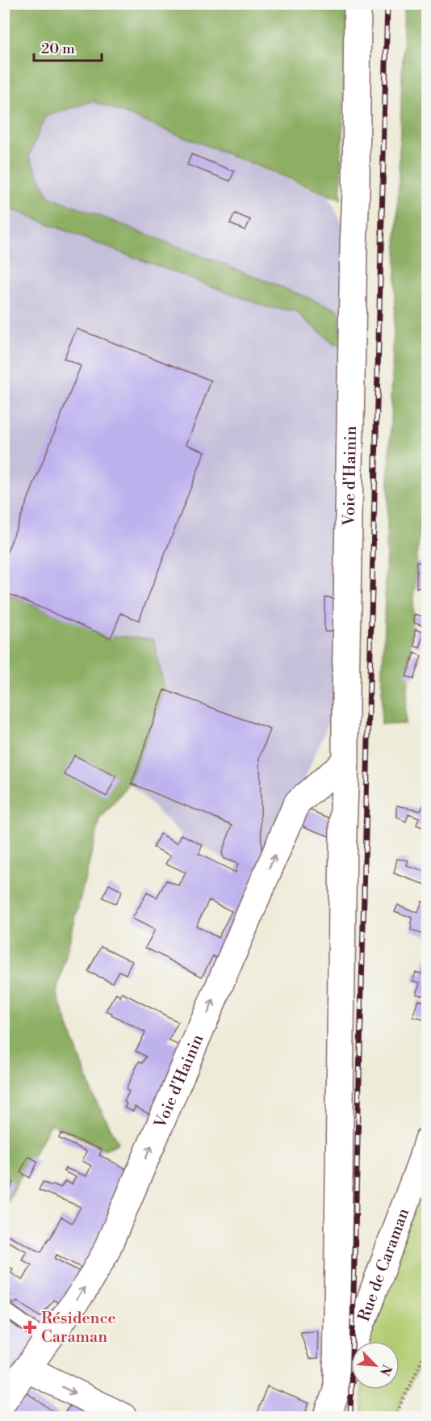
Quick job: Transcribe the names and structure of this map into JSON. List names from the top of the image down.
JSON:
{
  "streets": {
    "street": ["Voie d'Hainin", "Rue de Caraman"]
  },
  "crossings": [
    ["Voie d'Hainin", "Rue de Caraman"]
  ],
  "places": {
    "health": ["Résidence Caraman"]
  },
  "scale_bar": "20 m",
  "north": "bottom right"
}
